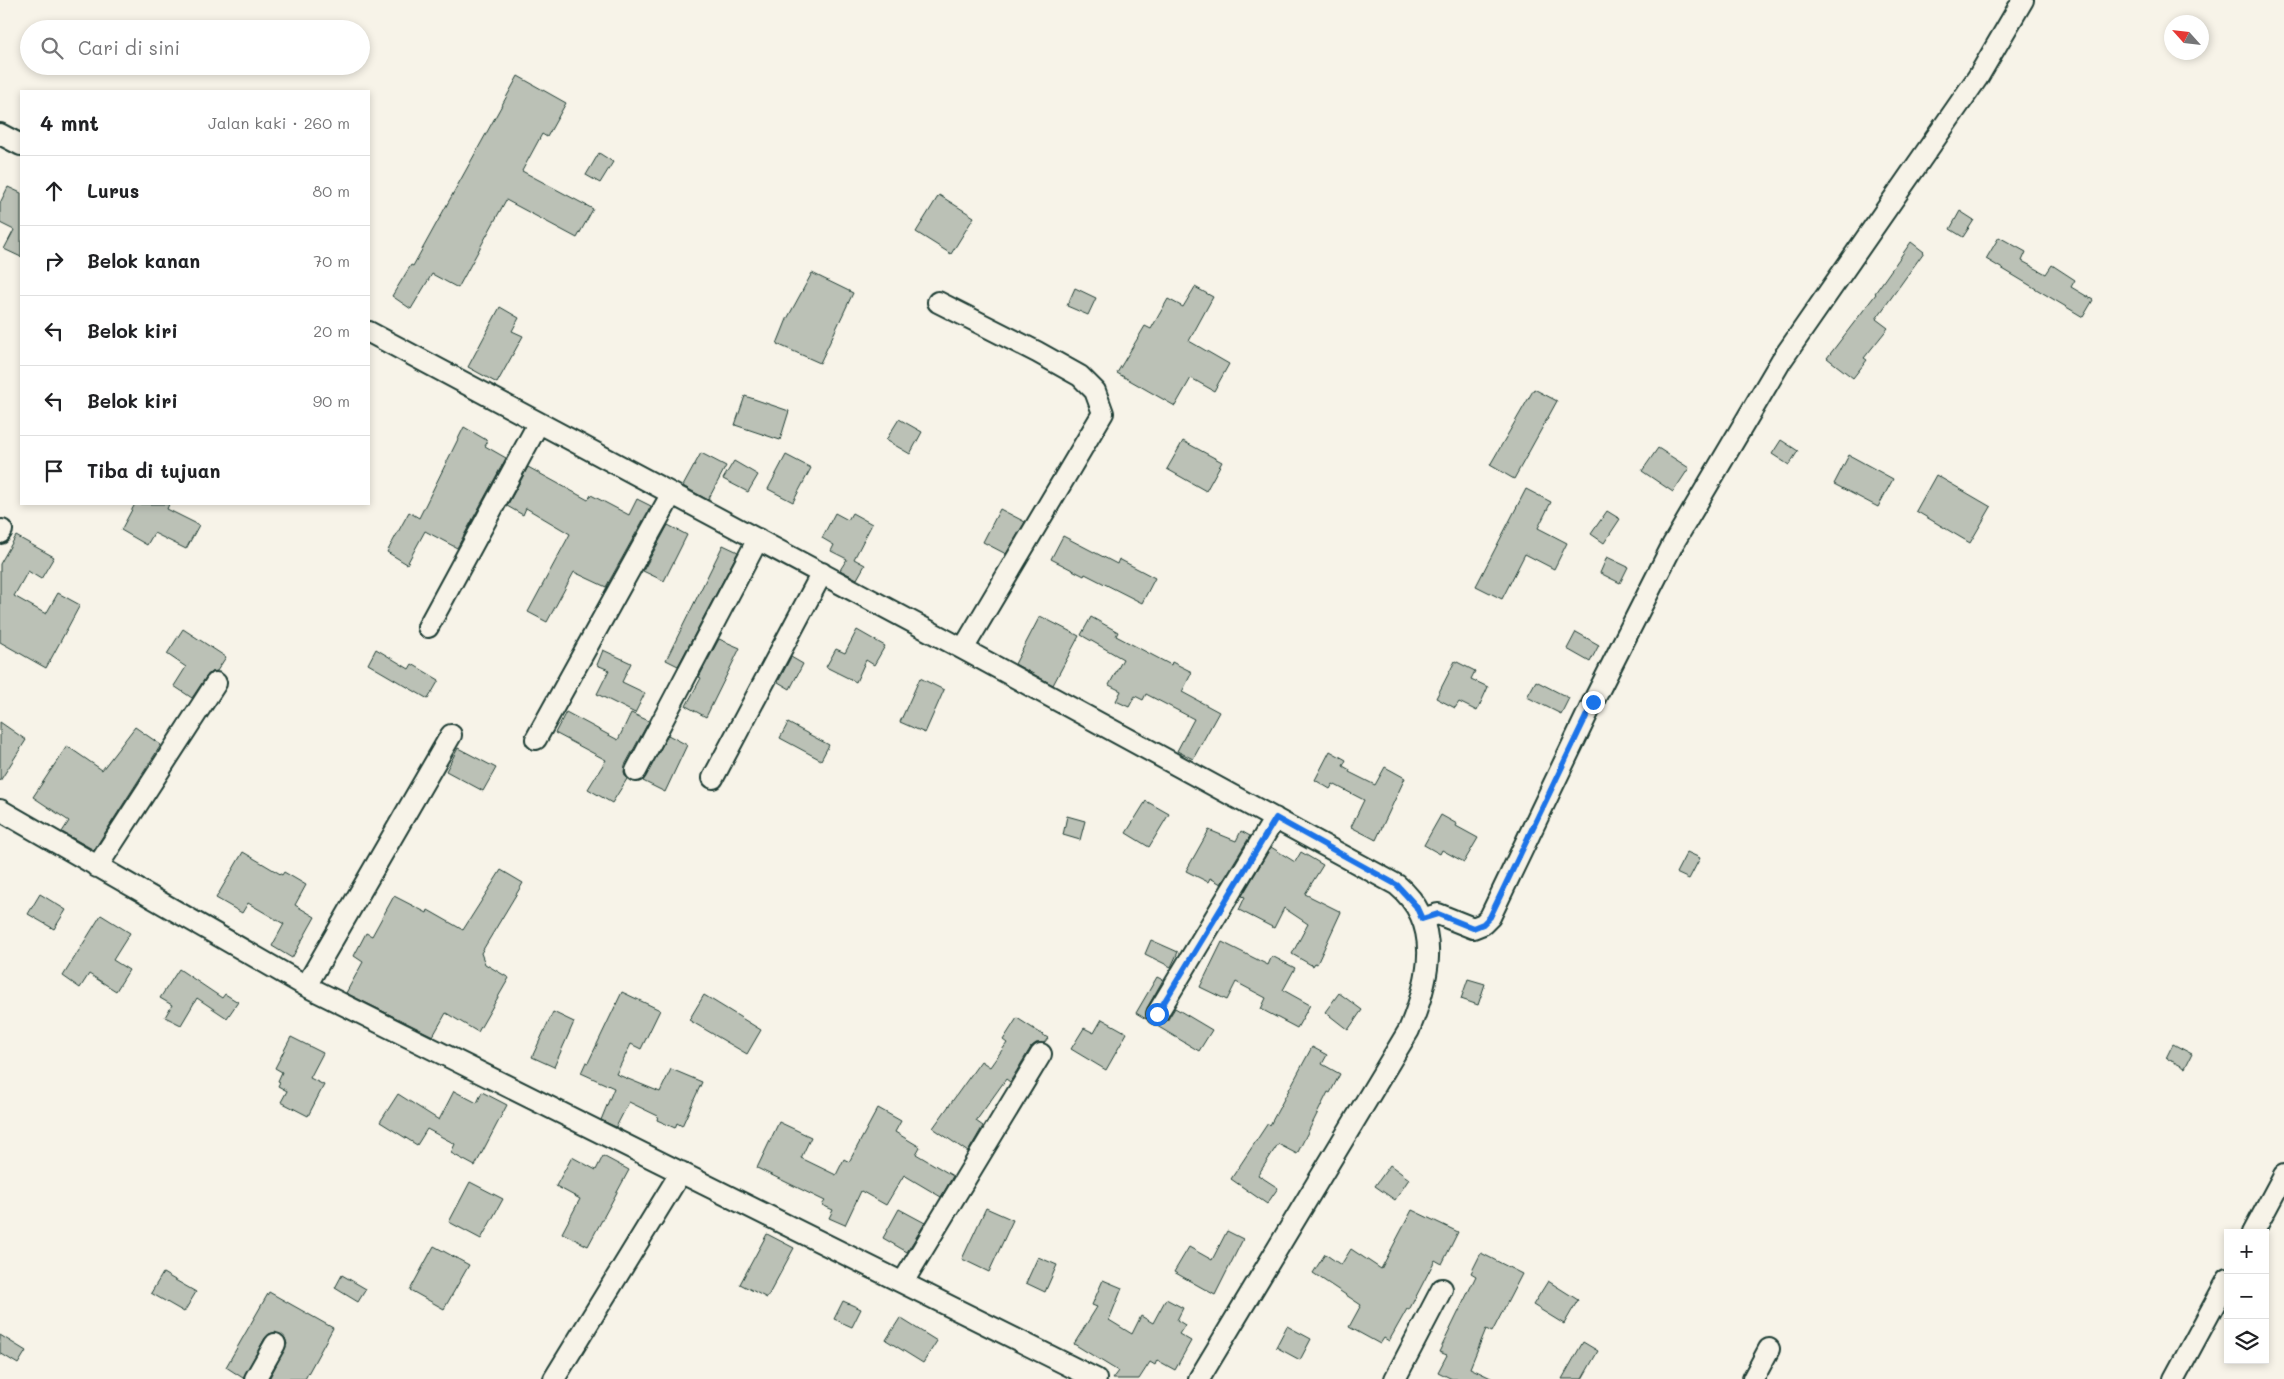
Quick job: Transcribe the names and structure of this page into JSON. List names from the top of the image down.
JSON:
{
  "north": "top left",
  "page": {
    "search": "Cari di sini",
    "heading": ["4 mnt", "Jalan kaki · 260 m"],
    "list": [
      ["Lurus", "80 m"],
      ["Belok kanan", "70 m"],
      ["Belok kiri", "20 m"],
      ["Belok kiri", "90 m"],
      "Tiba di tujuan"
    ],
    "map_buttons": ["+", "−"]
  }
}
